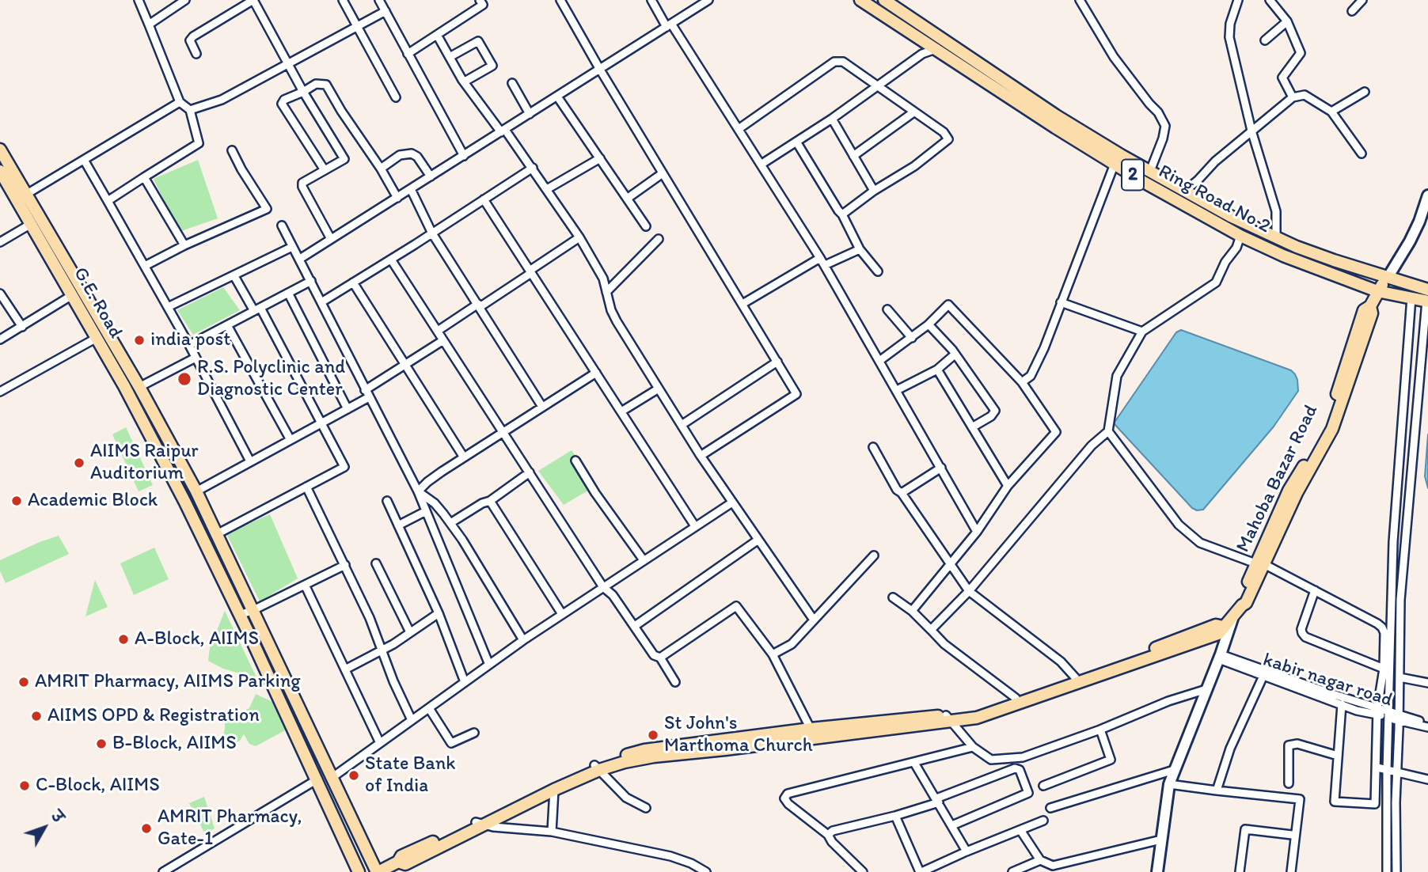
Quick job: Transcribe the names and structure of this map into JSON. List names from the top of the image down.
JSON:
{
  "streets": {
    "main road": [
      "2",
      "Ring Road No.2",
      "G.E. Road",
      "Mahoba Bazar Road"
    ],
    "street": ["kabir nagar road"]
  },
  "crossings": [
    ["Ring Road No.2", "Mahoba Bazar Road"],
    ["Mahoba Bazar Road", "kabir nagar road"]
  ],
  "places": [
    "india post",
    "R.S. Polyclinic and Diagnostic Center",
    "AIIMS Raipur Auditorium",
    "Academic Block",
    "A-Block, AIIMS",
    "AMRIT Pharmacy, AIIMS Parking",
    "AIIMS OPD & Registration",
    "St John's Marthoma Church",
    "B-Block, AIIMS",
    "State Bank of India",
    "C-Block, AIIMS",
    "AMRIT Pharmacy, Gate-1"
  ],
  "north": "top right"
}
